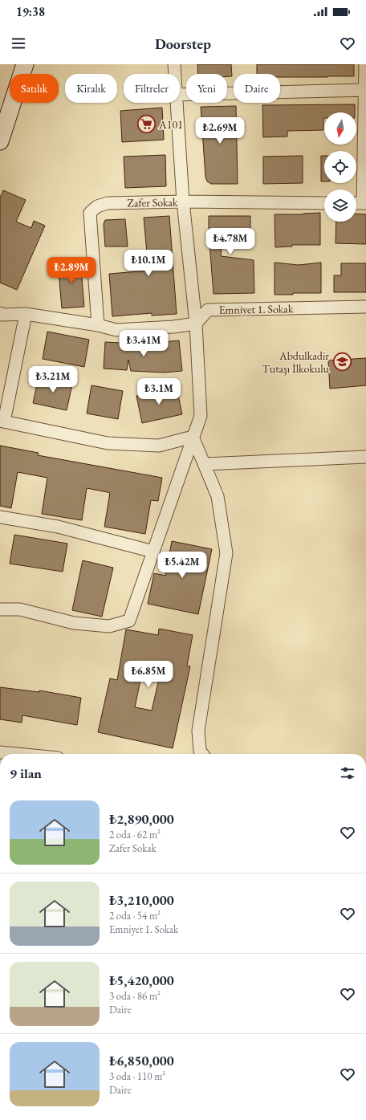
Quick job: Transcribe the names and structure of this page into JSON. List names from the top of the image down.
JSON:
{
  "streets": {
    "street": ["Zafer Sokak", "Emniyet 1. Sokak"]
  },
  "places": {
    "supermarket": ["A101"],
    "school or university": ["Abdulkadir Tutaşı İlkokulu"]
  },
  "north": "bottom",
  "page": {
    "status": "19:38",
    "header": "Doorstep",
    "chip": [
      "Satılık",
      "Kiralık",
      "Filtreler",
      "Yeni",
      "Daire"
    ],
    "price": [
      "₺2.69M",
      "₺4.78M",
      "₺10.1M",
      "₺2.89M",
      "₺3.41M",
      "₺3.21M",
      "₺3.1M",
      "₺5.42M",
      "₺6.85M"
    ],
    "heading": "9 ilan",
    "list": [
      {
        "name": "₺2,890,000",
        "note": "2 oda · 62 m² · Zafer Sokak"
      },
      {
        "name": "₺3,210,000",
        "note": "2 oda · 54 m² · Emniyet 1. Sokak"
      },
      {
        "name": "₺5,420,000",
        "note": "3 oda · 86 m² · Daire"
      },
      {
        "name": "₺6,850,000",
        "note": "3 oda · 110 m² · Daire"
      }
    ]
  }
}
